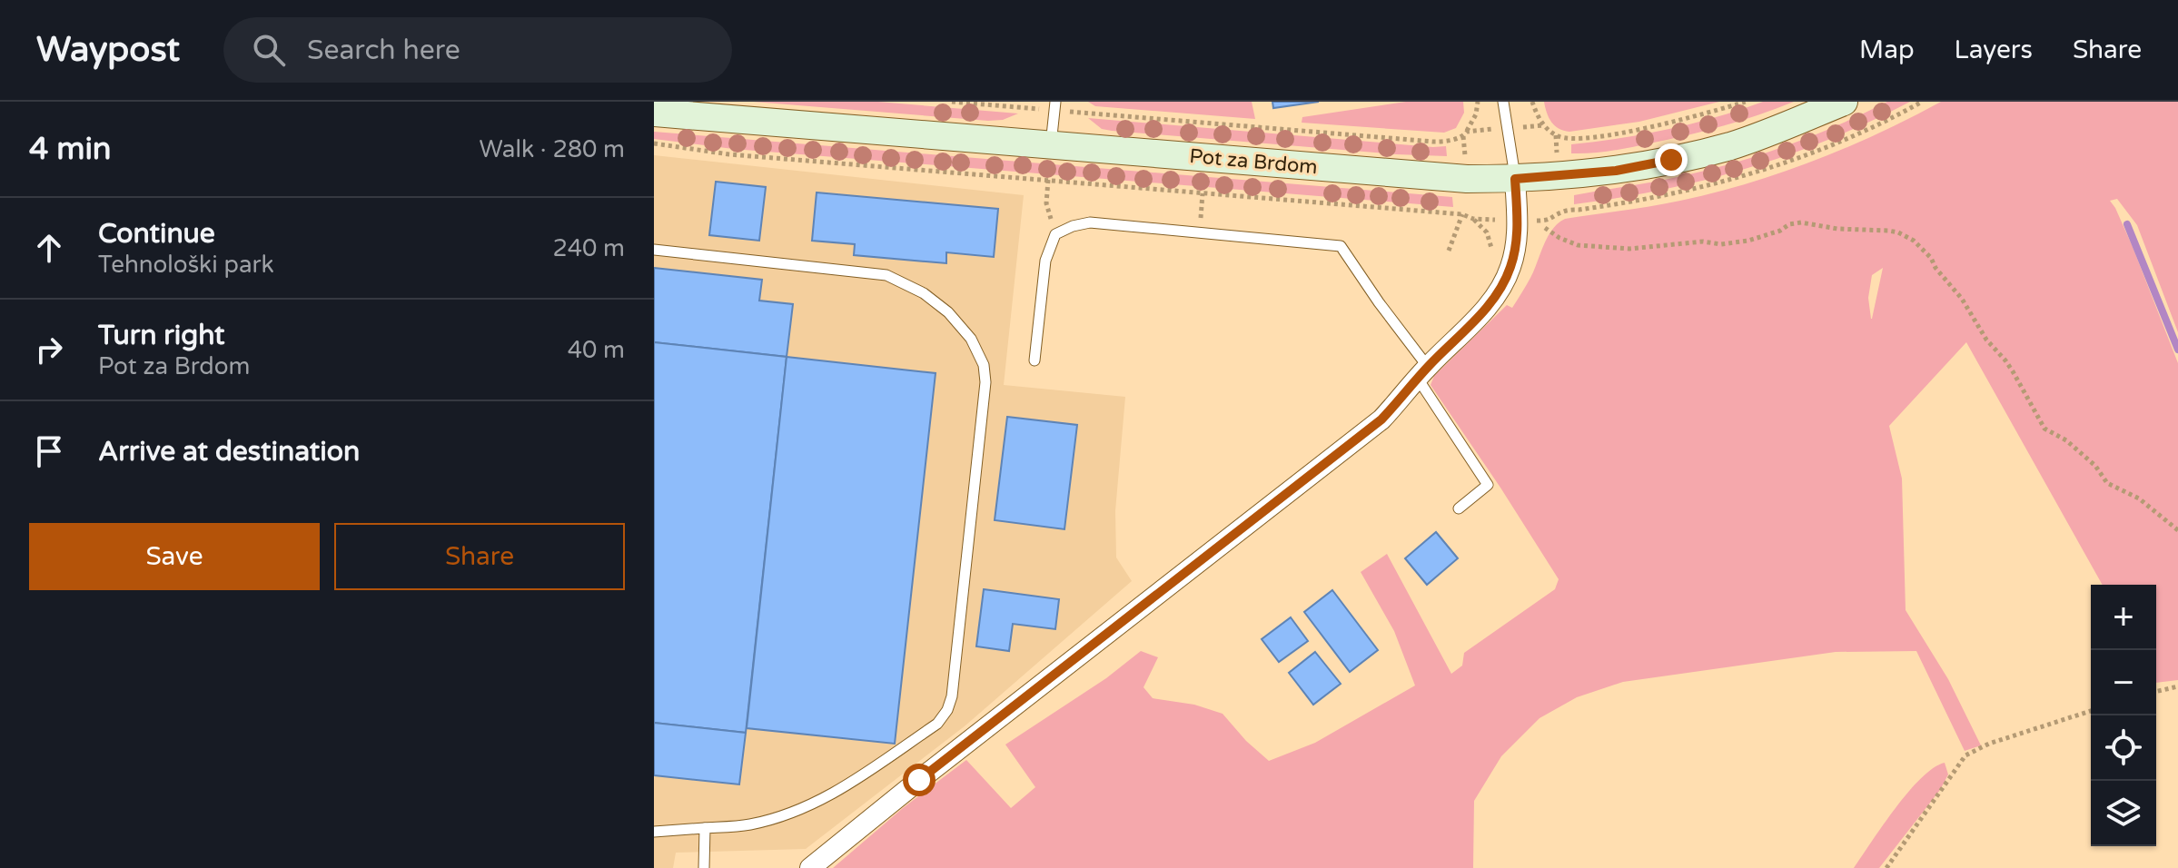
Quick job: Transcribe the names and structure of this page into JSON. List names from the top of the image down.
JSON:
{
  "streets": {
    "main road": ["Pot za Brdom"]
  },
  "page": {
    "header": "Waypost",
    "search": "Search here",
    "nav": ["Map", "Layers", "Share"],
    "heading": ["4 min", "Walk · 280 m"],
    "list": [
      ["Continue", "Tehnološki park", "240 m"],
      ["Turn right", "Pot za Brdom", "40 m"],
      "Arrive at destination"
    ],
    "buttons": ["Save", "Share"],
    "map_buttons": ["+", "−"]
  }
}
